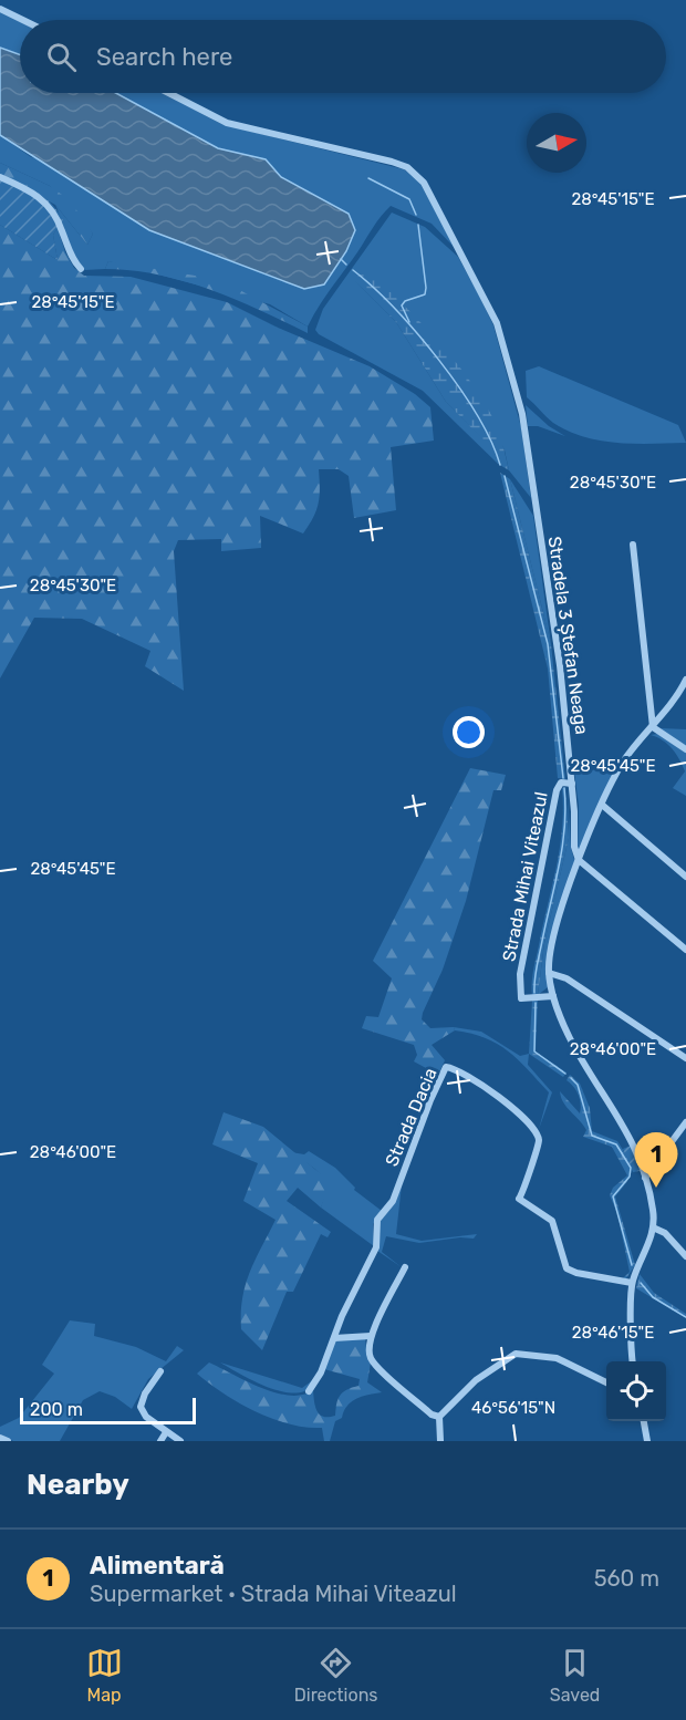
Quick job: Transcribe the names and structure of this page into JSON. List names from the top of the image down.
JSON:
{
  "streets": {
    "street": ["Stradela 3 Ștefan Neaga", "Strada Mihai Viteazul", "Strada Dacia"]
  },
  "crossings": [
    ["Stradela 3 Ștefan Neaga", "Strada Mihai Viteazul"]
  ],
  "scale_bar": "200 m",
  "north": "right",
  "page": {
    "search": "Search here",
    "pins": "1",
    "scale": "200 m",
    "heading": "Nearby",
    "list": [
      {
        "mark": "1",
        "name": "Alimentară",
        "note": "Supermarket · Strada Mihai Viteazul",
        "value": "560 m"
      }
    ],
    "nav": ["Map", "Directions", "Saved"]
  },
  "coordinates": [
    "28°45'15\"E",
    "28°45'30\"E",
    "28°45'45\"E",
    "28°46'00\"E",
    "28°46'15\"E",
    "46°56'15\"N"
  ]
}
